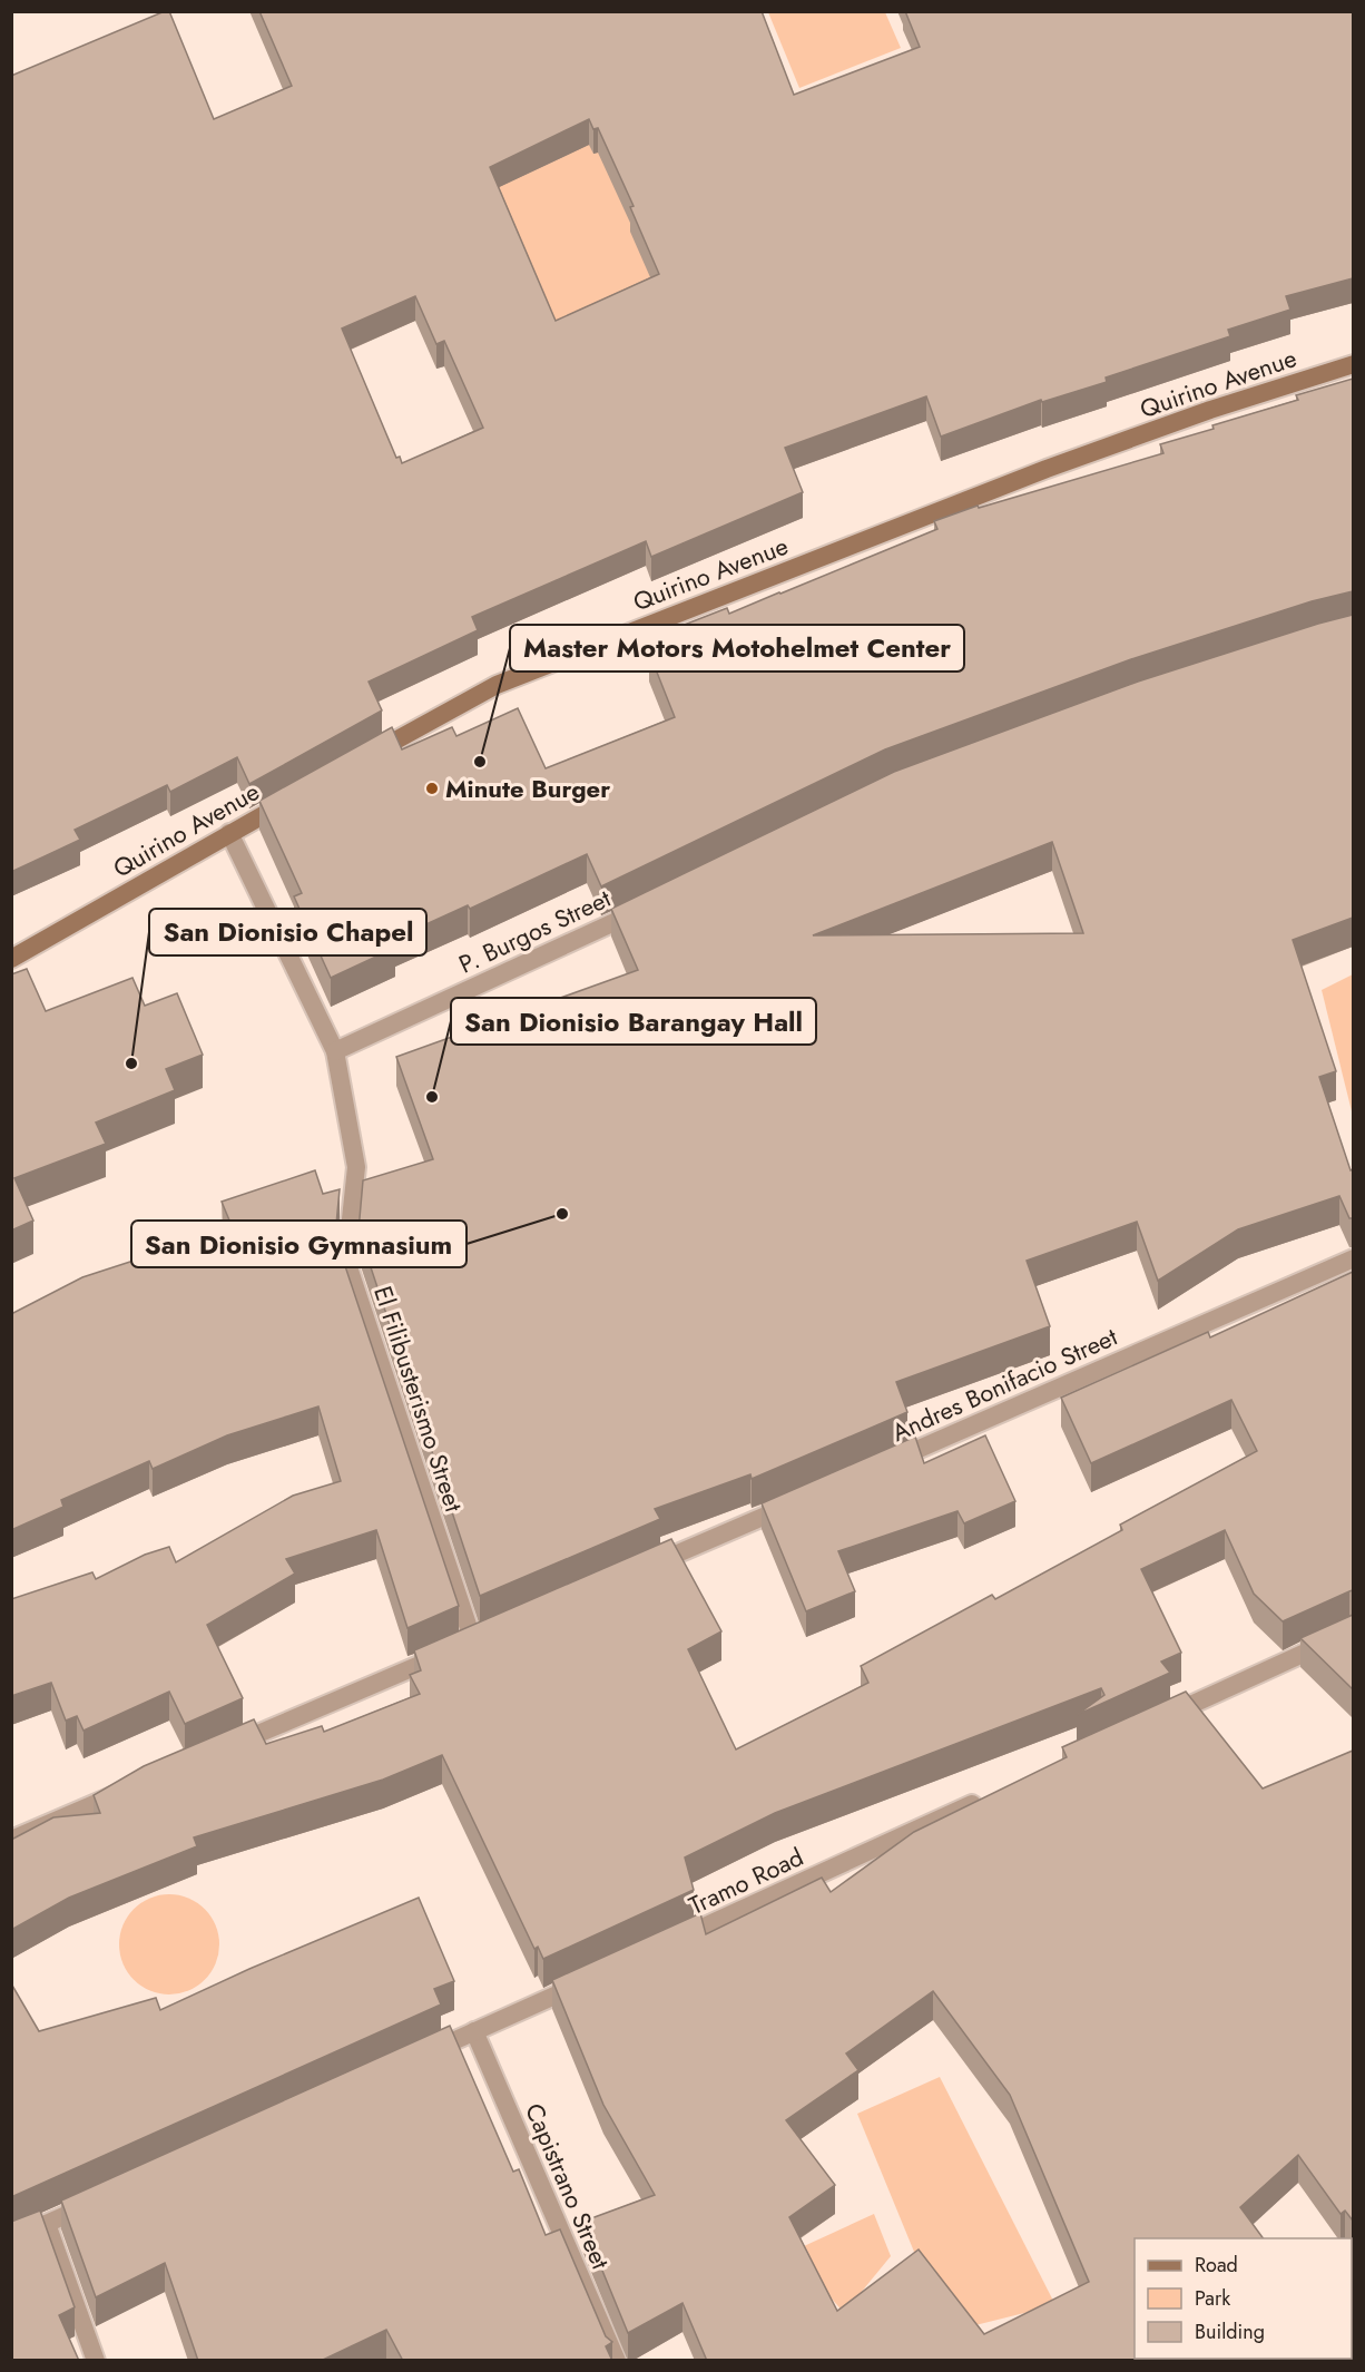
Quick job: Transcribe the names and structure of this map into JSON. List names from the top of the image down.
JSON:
{
  "streets": {
    "main road": ["Quirino Avenue"],
    "street": [
      "P. Burgos Street",
      "Andres Bonifacio Street",
      "El Filibusterismo Street",
      "Tramo Road",
      "Capistrano Street"
    ]
  },
  "crossings": [
    ["Quirino Avenue", "El Filibusterismo Street"],
    ["P. Burgos Street", "El Filibusterismo Street"]
  ],
  "places": [
    "Master Motors Motohelmet Center",
    "Minute Burger",
    "San Dionisio Chapel",
    "San Dionisio Barangay Hall",
    "San Dionisio Gymnasium"
  ],
  "legend": ["Road", "Park", "Building"]
}
